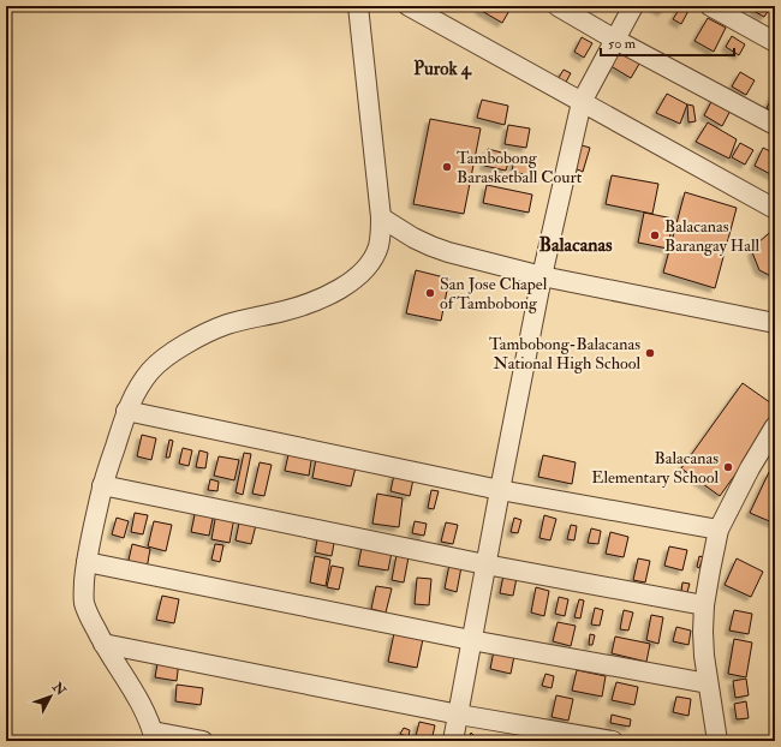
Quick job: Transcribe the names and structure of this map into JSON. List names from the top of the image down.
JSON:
{
  "districts": ["Purok 4", "Balacanas"],
  "places": [
    "Tambobong Barasketball Court",
    "Balacanas Barangay Hall",
    "San Jose Chapel of Tambobong",
    "Tambobong-Balacanas National High School",
    "Balacanas Elementary School"
  ],
  "scale_bar": "50 m",
  "north": "top right"
}
